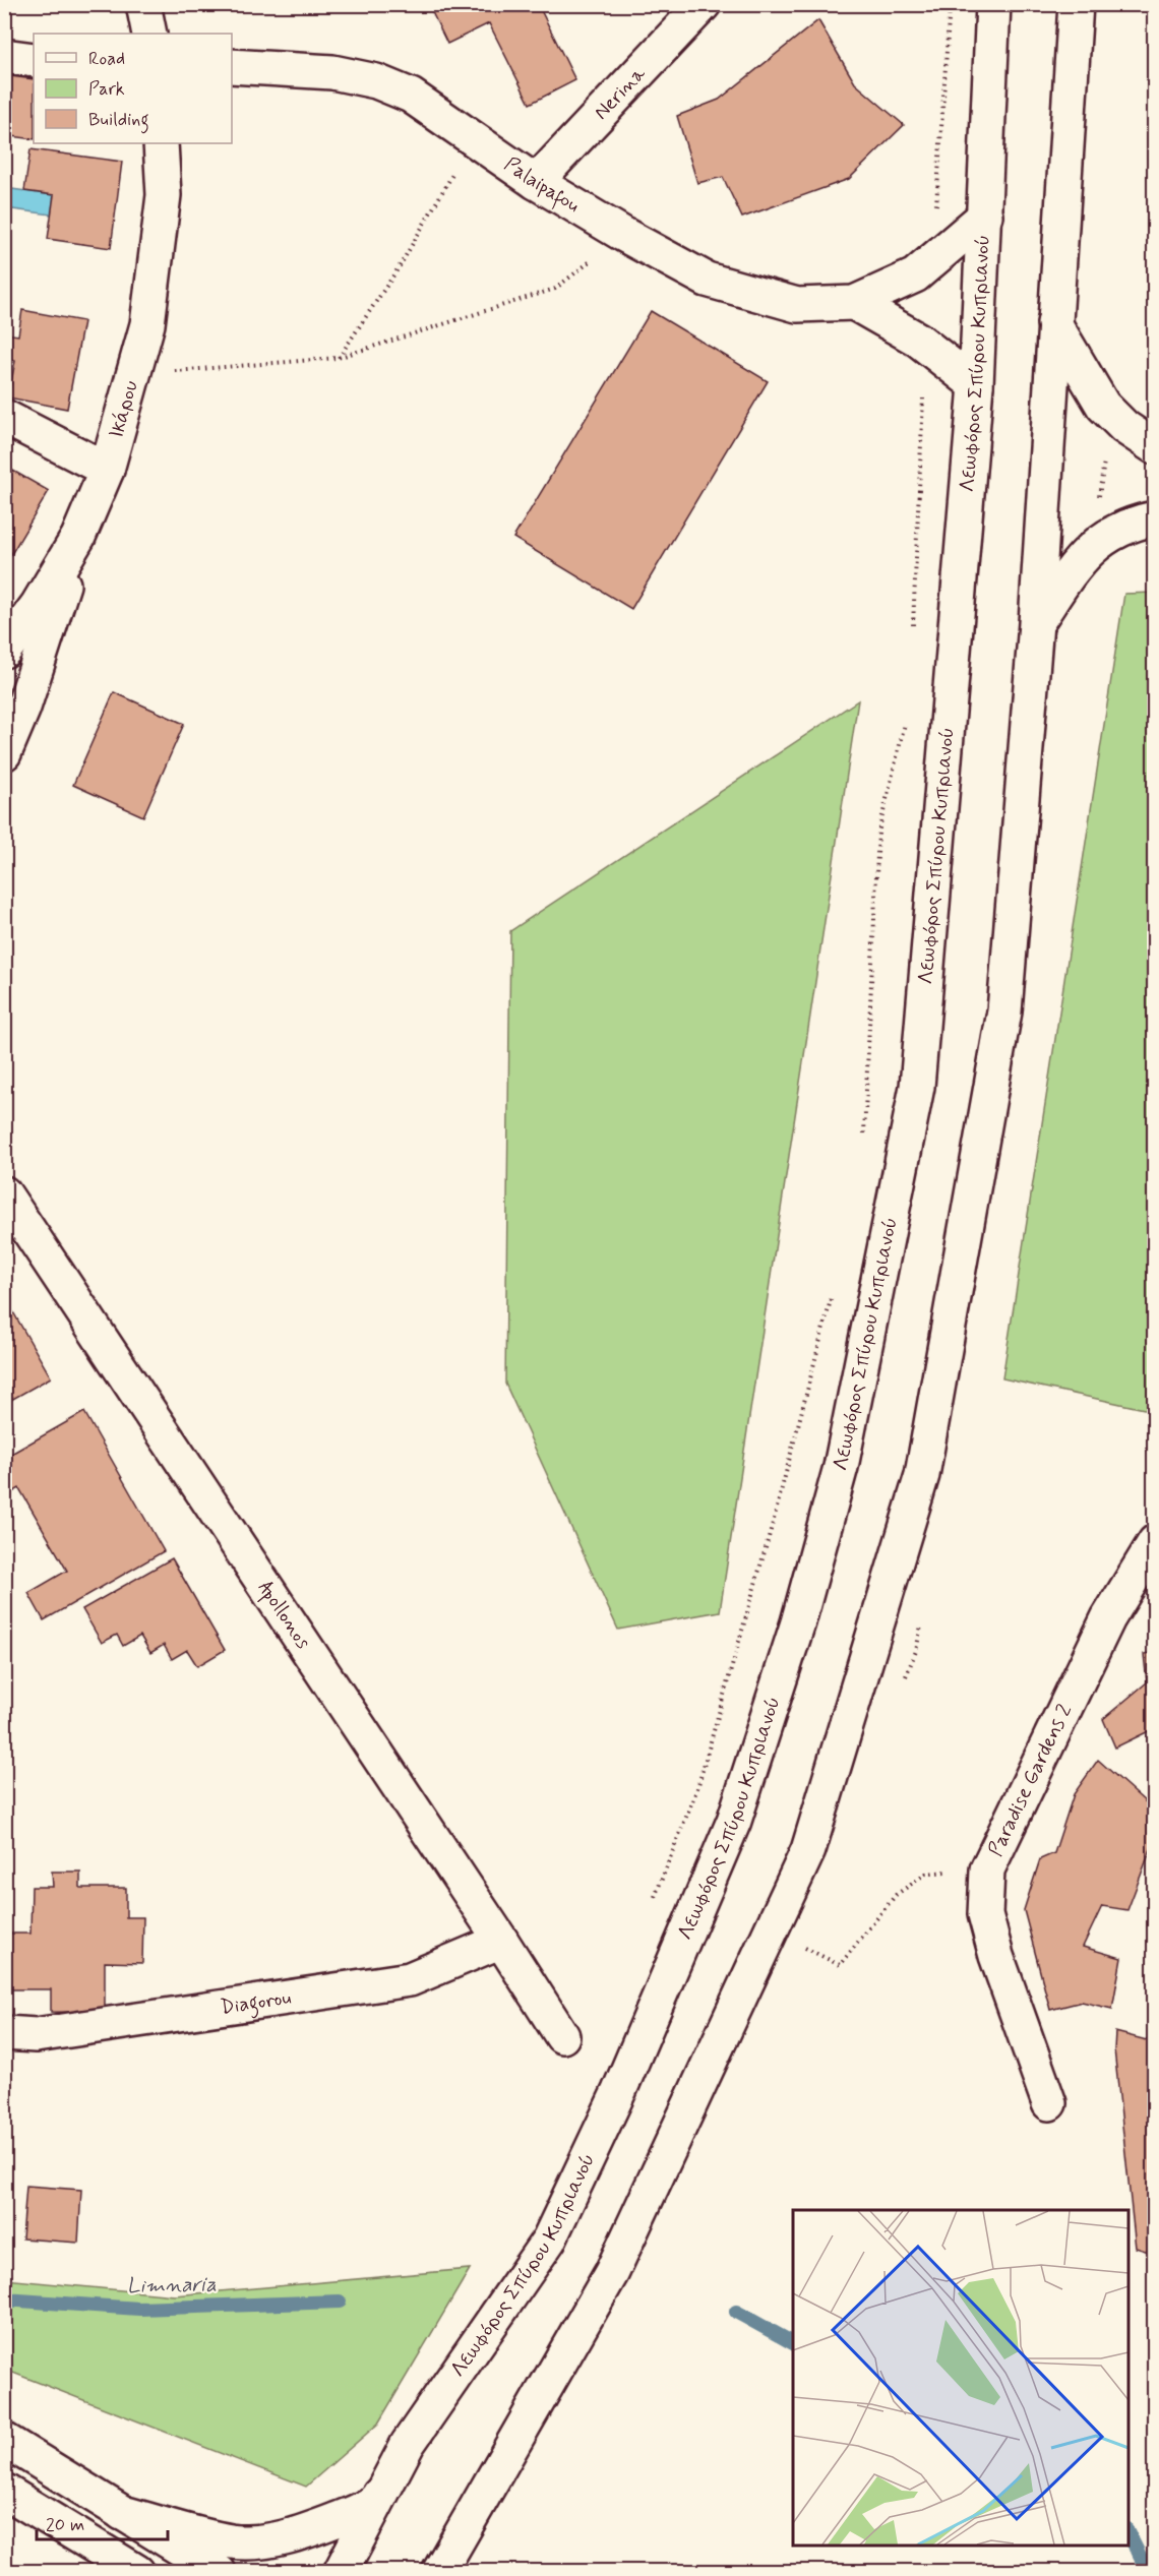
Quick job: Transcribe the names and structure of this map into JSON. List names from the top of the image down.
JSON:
{
  "streets": {
    "main road": [
      "Nerina",
      "Palaipafou",
      "Λεωφόρος Σπύρου Κυπριανού",
      "Ικάρου",
      "Apollonos",
      "Paradise Gardens 2",
      "Diagorou"
    ]
  },
  "crossings": [
    ["Nerina", "Palaipafou"],
    ["Apollonos", "Diagorou"]
  ],
  "water": ["Limnaria"],
  "legend": ["Road", "Park", "Building"],
  "scale_bar": "20 m"
}
